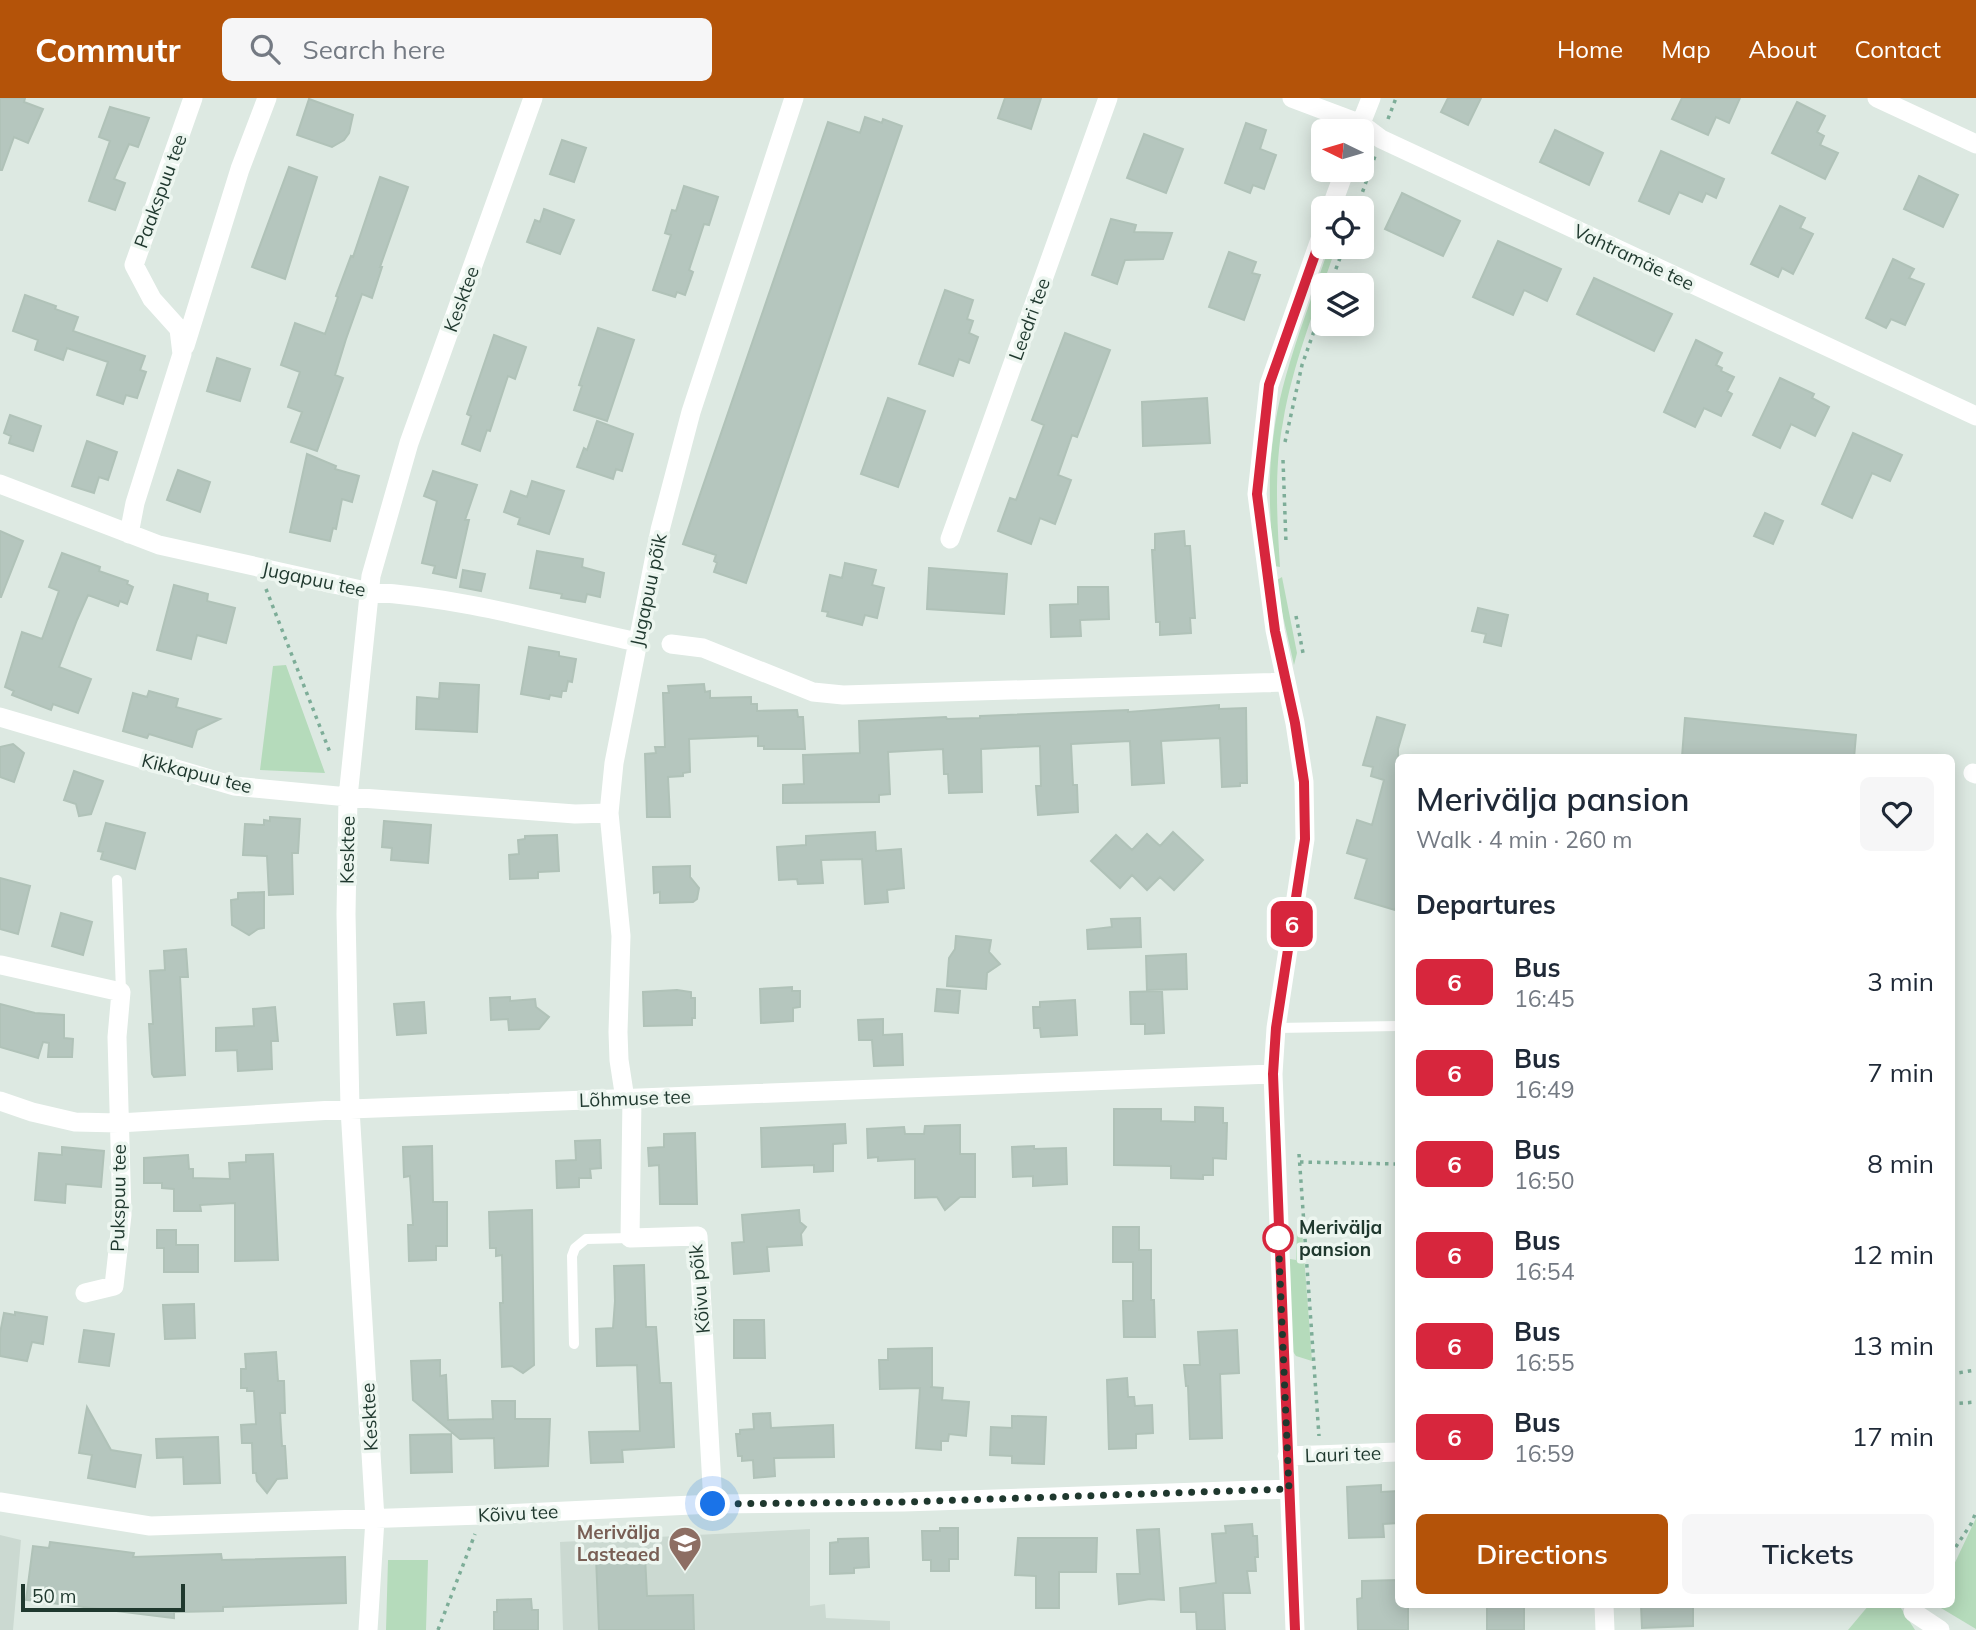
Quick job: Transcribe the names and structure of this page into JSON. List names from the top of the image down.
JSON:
{
  "streets": {
    "street": [
      "Paakspuu tee",
      "Vahtramäe tee",
      "Kesktee",
      "Leedri tee",
      "Jugapuu tee",
      "Jugapuu põik",
      "Kikkapuu tee",
      "Lõhmuse tee",
      "Pukspuu tee",
      "Kõivu põik",
      "Lauri tee",
      "Kõivu tee"
    ]
  },
  "crossings": [
    ["Kesktee", "Jugapuu tee"],
    ["Kesktee", "Kikkapuu tee"],
    ["Kesktee", "Lõhmuse tee"],
    ["Kesktee", "Kõivu tee"],
    ["Jugapuu tee", "Jugapuu põik"],
    ["Jugapuu põik", "Kikkapuu tee"],
    ["Jugapuu põik", "Lõhmuse tee"],
    ["Lõhmuse tee", "Pukspuu tee"],
    ["Kõivu põik", "Kõivu tee"]
  ],
  "places": {
    "other": ["Merivälja pansion"],
    "school or university": ["Merivälja Lasteaed"]
  },
  "lines": ["bus line 6"],
  "scale_bar": "50 m",
  "north": "left",
  "page": {
    "header": "Commutr",
    "search": "Search here",
    "nav": [
      "Home",
      "Map",
      "About",
      "Contact"
    ],
    "on_map": "6",
    "heading": [
      ["Merivälja pansion", "Walk · 4 min · 260 m"],
      "Departures"
    ],
    "list": [
      {
        "mark": "6",
        "name": "Bus",
        "note": "16:45",
        "value": "3 min"
      },
      {
        "mark": "6",
        "name": "Bus",
        "note": "16:49",
        "value": "7 min"
      },
      {
        "mark": "6",
        "name": "Bus",
        "note": "16:50",
        "value": "8 min"
      },
      {
        "mark": "6",
        "name": "Bus",
        "note": "16:54",
        "value": "12 min"
      },
      {
        "mark": "6",
        "name": "Bus",
        "note": "16:55",
        "value": "13 min"
      },
      {
        "mark": "6",
        "name": "Bus",
        "note": "16:59",
        "value": "17 min"
      }
    ],
    "buttons": ["Directions", "Tickets"],
    "scale": "50 m"
  }
}
